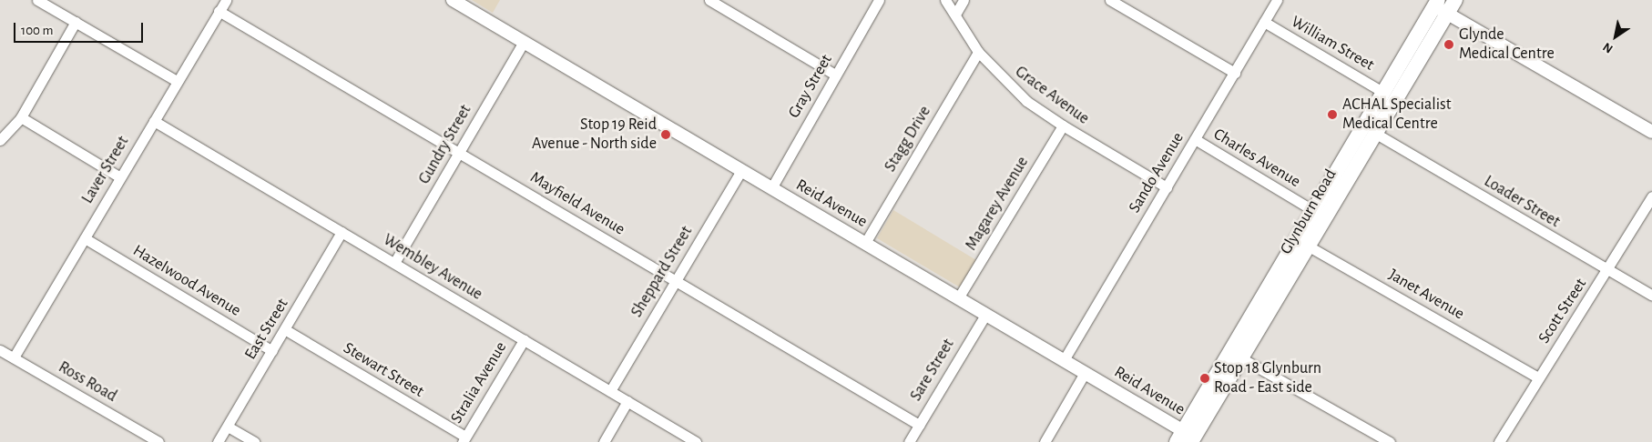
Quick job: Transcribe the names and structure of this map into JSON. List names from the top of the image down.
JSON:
{
  "streets": {
    "main road": ["Glynburn Road"],
    "street": [
      "William Street",
      "Gray Street",
      "Grace Avenue",
      "Stagg Drive",
      "Gundry Street",
      "Charles Avenue",
      "Laver Street",
      "Sando Avenue",
      "Loader Street",
      "Mayfield Avenue",
      "Reid Avenue",
      "Magarey Avenue",
      "Wembley Avenue",
      "Sheppard Street",
      "Hazelwood Avenue",
      "Janet Avenue",
      "Scott Street",
      "East Street",
      "Stewart Street",
      "Sare Street",
      "Ross Road",
      "Stralia Avenue"
    ]
  },
  "crossings": [
    ["William Street", "Sando Avenue"],
    ["William Street", "Glynburn Road"],
    ["Gray Street", "Reid Avenue"],
    ["Grace Avenue", "Stagg Drive"],
    ["Grace Avenue", "Sando Avenue"],
    ["Grace Avenue", "Magarey Avenue"],
    ["Stagg Drive", "Reid Avenue"],
    ["Gundry Street", "Mayfield Avenue"],
    ["Gundry Street", "Reid Avenue"],
    ["Gundry Street", "Wembley Avenue"],
    ["Charles Avenue", "Sando Avenue"],
    ["Charles Avenue", "Glynburn Road"],
    ["Laver Street", "Mayfield Avenue"],
    ["Laver Street", "Wembley Avenue"],
    ["Laver Street", "Hazelwood Avenue"],
    ["Laver Street", "Ross Road"],
    ["Sando Avenue", "Reid Avenue"],
    ["Loader Street", "Glynburn Road"],
    ["Loader Street", "Scott Street"],
    ["Mayfield Avenue", "Sheppard Street"],
    ["Mayfield Avenue", "Sare Street"],
    ["Reid Avenue", "Magarey Avenue"],
    ["Reid Avenue", "Glynburn Road"],
    ["Reid Avenue", "Sheppard Street"],
    ["Reid Avenue", "Sare Street"],
    ["Glynburn Road", "Janet Avenue"],
    ["Wembley Avenue", "Sheppard Street"],
    ["Wembley Avenue", "East Street"],
    ["Wembley Avenue", "Stralia Avenue"],
    ["Hazelwood Avenue", "East Street"],
    ["Janet Avenue", "Scott Street"],
    ["East Street", "Stewart Street"],
    ["Stewart Street", "Stralia Avenue"]
  ],
  "places": [
    "Glynde Medical Centre",
    "ACHAL Specialist Medical Centre",
    "Stop 19 Reid Avenue - North side",
    "Stop 18 Glynburn Road - East side"
  ],
  "scale_bar": "100 m",
  "north": "bottom left"
}
